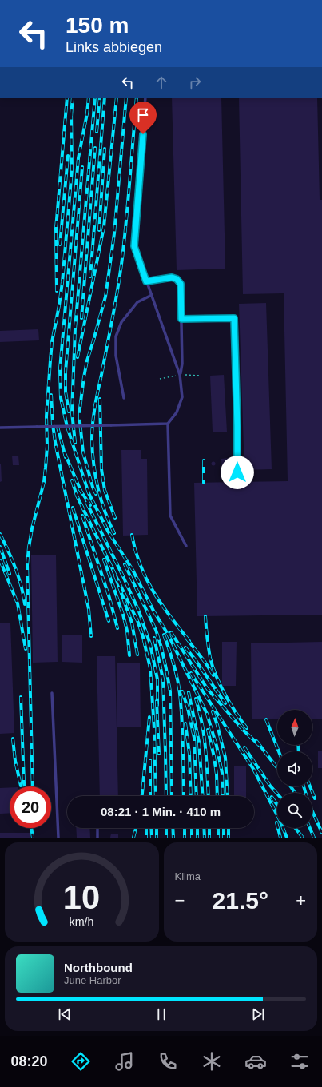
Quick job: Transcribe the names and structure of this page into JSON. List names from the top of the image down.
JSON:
{
  "north": "top",
  "page": {
    "turn": ["150 m", "Links abbiegen"],
    "limit": "20",
    "trip": "08:21 · 1 Min. · 410 m",
    "tile": "Klima",
    "heat": ["−", "21.5°", "+"],
    "song": ["Northbound", "June Harbor"],
    "tabs": "08:20",
    "gauge": ["10", "km/h"]
  }
}
